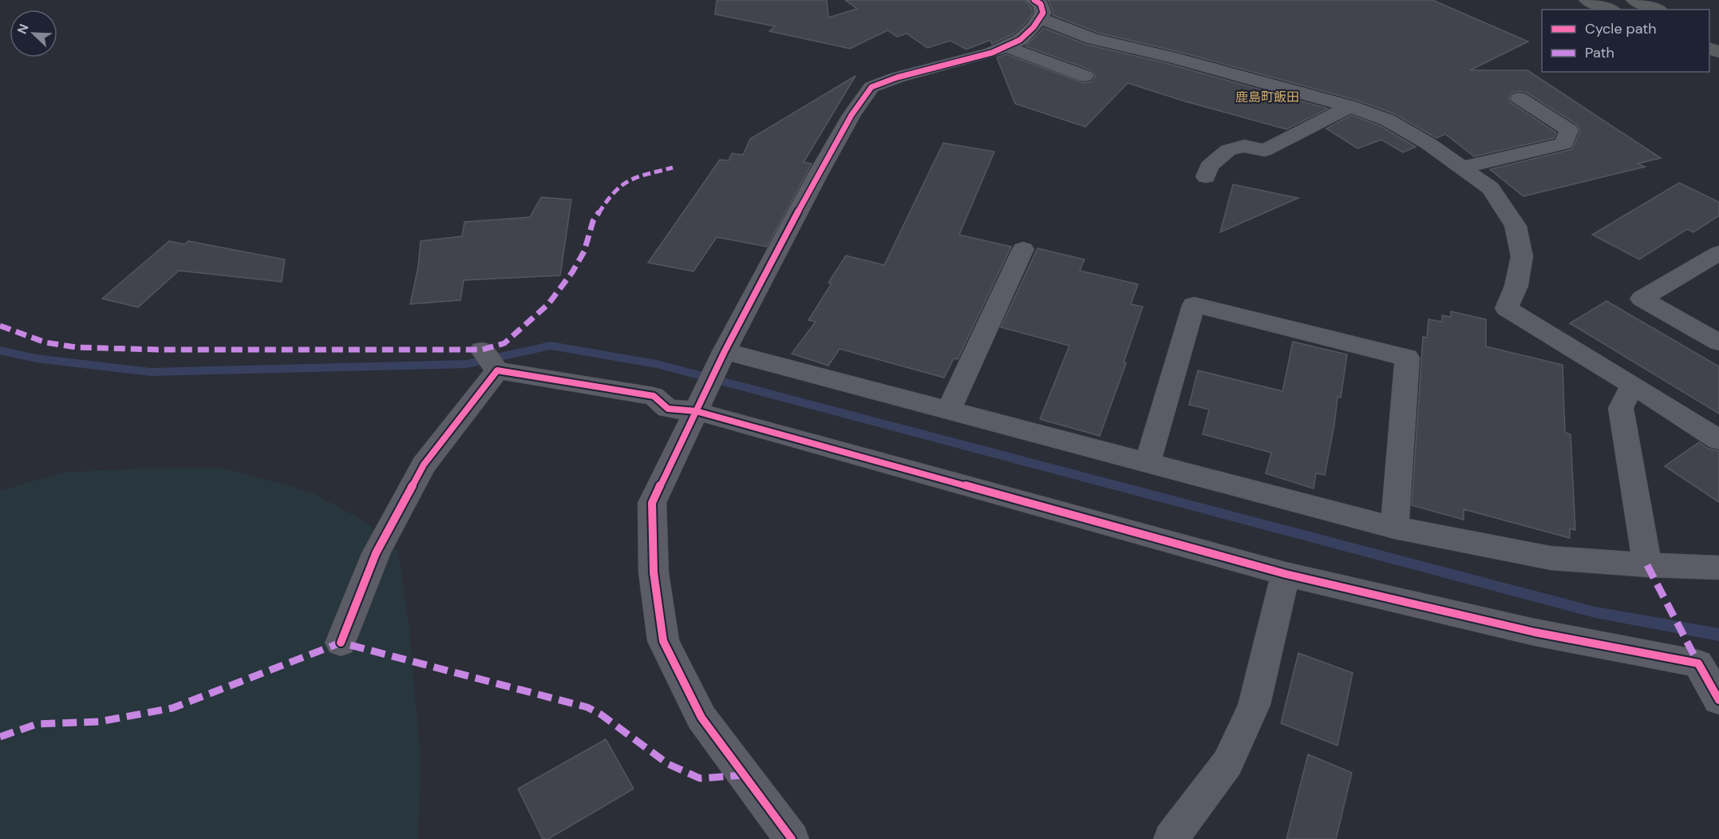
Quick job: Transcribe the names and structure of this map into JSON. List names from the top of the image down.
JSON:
{
  "districts": ["鹿島町飯田"],
  "legend": ["Cycle path", "Path"],
  "north": "top left"
}
